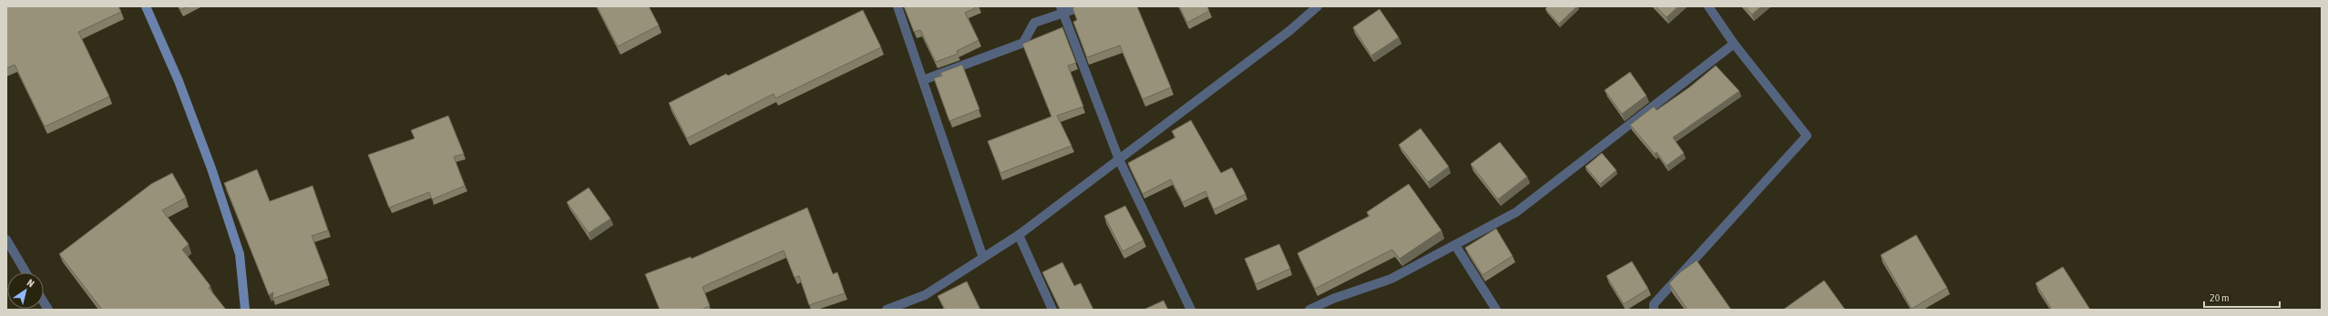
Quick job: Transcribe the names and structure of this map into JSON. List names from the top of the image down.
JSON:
{
  "scale_bar": "20 m",
  "north": "top right"
}
